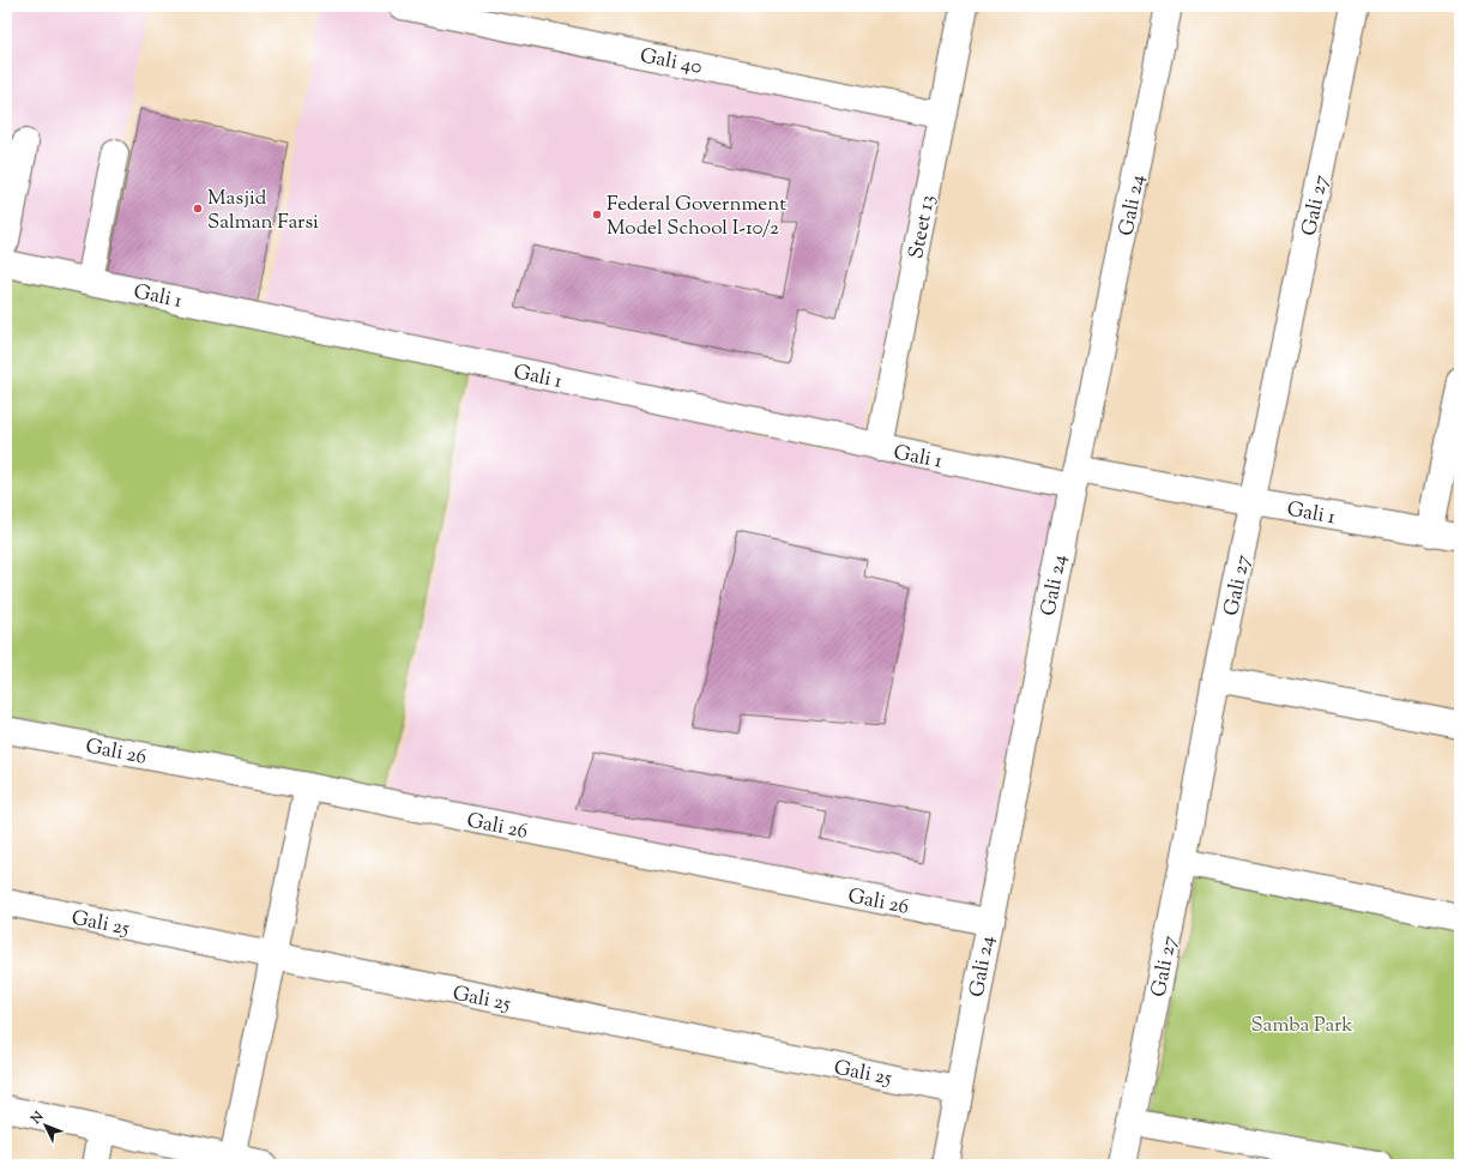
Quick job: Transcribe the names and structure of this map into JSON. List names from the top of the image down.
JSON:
{
  "streets": {
    "street": [
      "Gali 40",
      "Gali 24",
      "Gali 27",
      "Steet 13",
      "Gali 1",
      "Gali 26",
      "Gali 25"
    ]
  },
  "crossings": [
    ["Gali 40", "Steet 13"],
    ["Gali 24", "Gali 1"],
    ["Gali 24", "Gali 26"],
    ["Gali 24", "Gali 25"],
    ["Gali 27", "Gali 1"],
    ["Steet 13", "Gali 1"]
  ],
  "parks": ["Samba Park"],
  "places": ["Masjid Salman Farsi", "Federal Government Model School I-10/2"],
  "north": "top left"
}
